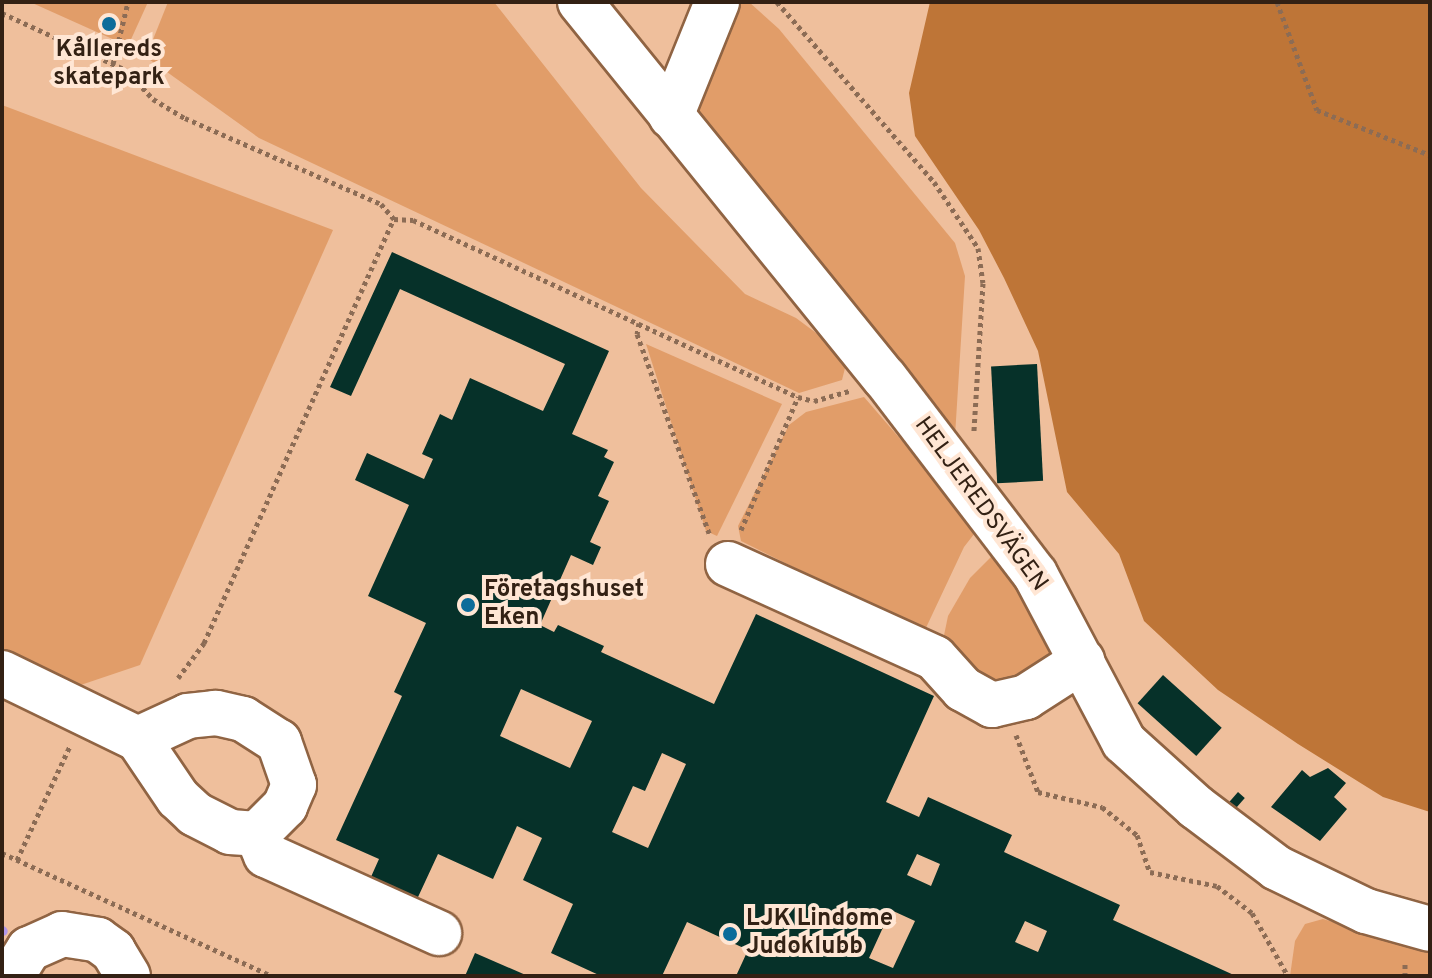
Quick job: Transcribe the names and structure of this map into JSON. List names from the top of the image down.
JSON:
{
  "streets": {
    "street": ["HELJEREDSVÄGEN"]
  },
  "places": ["Kållereds skatepark", "Företagshuset Eken", "LJK Lindome Judoklubb"]
}
